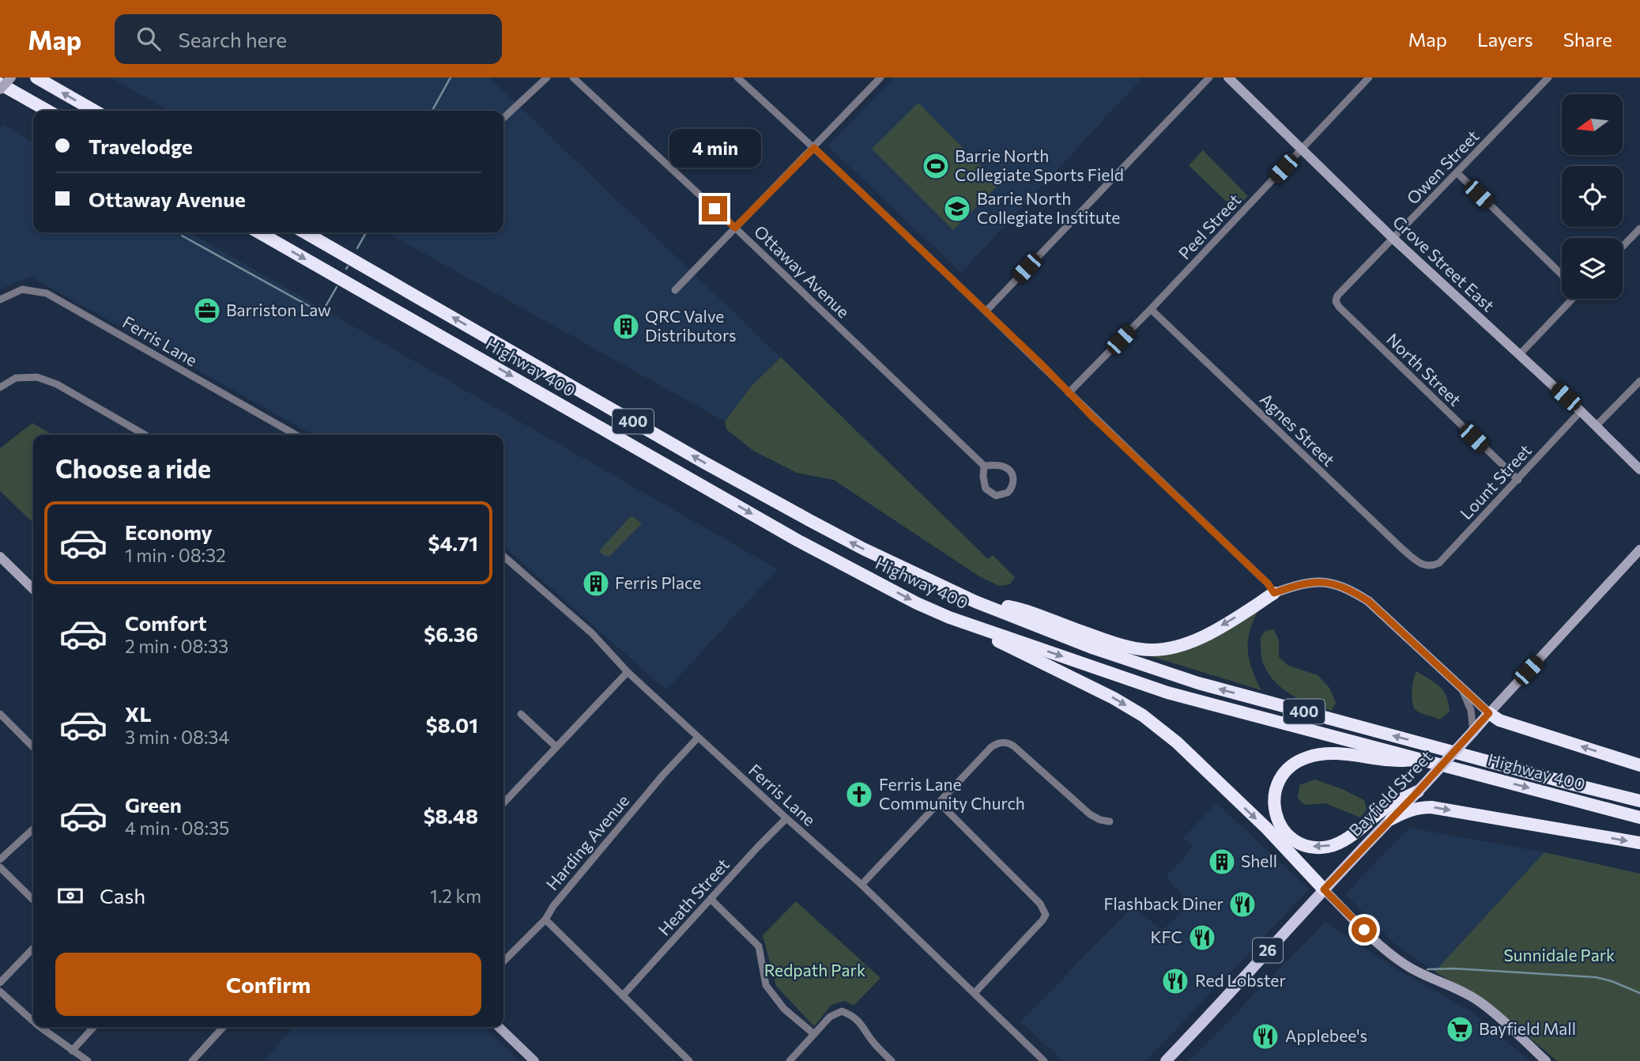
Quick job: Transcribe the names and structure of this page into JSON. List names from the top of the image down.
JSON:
{
  "streets": {
    "highway": ["Highway 400", "400"],
    "main road": ["Bayfield Street", "26"],
    "street": [
      "Owen Street",
      "Peel Street",
      "Grove Street East",
      "Ottaway Avenue",
      "Ferris Lane",
      "North Street",
      "Agnes Street",
      "Lount Street",
      "Harding Avenue",
      "Heath Street"
    ]
  },
  "crossings": [
    ["Owen Street", "Grove Street East"],
    ["Owen Street", "North Street"],
    ["Peel Street", "Grove Street East"],
    ["Peel Street", "Agnes Street"],
    ["Grove Street East", "Lount Street"],
    ["Ferris Lane", "Harding Avenue"],
    ["Ferris Lane", "Heath Street"],
    ["North Street", "Lount Street"],
    ["Agnes Street", "Lount Street"]
  ],
  "parks": ["Sunnidale Park", "Redpath Park"],
  "places": {
    "sports": ["Barrie North Collegiate Sports Field"],
    "school or university": ["Barrie North Collegiate Institute"],
    "office": ["Barriston Law"],
    "building": ["QRC Valve Distributors", "Ferris Place", "Shell"],
    "church": ["Ferris Lane Community Church"],
    "restaurant": [
      "Flashback Diner",
      "KFC",
      "Red Lobster",
      "Applebee's"
    ],
    "supermarket": ["Bayfield Mall"]
  },
  "north": "left",
  "page": {
    "header": "Map",
    "search": "Search here",
    "nav": ["Map", "Layers", "Share"],
    "banner": ["Travelodge", "Ottaway Avenue"],
    "bubble": "4 min",
    "heading": "Choose a ride",
    "list": [
      {
        "name": "Economy",
        "note": "1 min · 08:32",
        "value": "$4.71"
      },
      {
        "name": "Comfort",
        "note": "2 min · 08:33",
        "value": "$6.36"
      },
      {
        "name": "XL",
        "note": "3 min · 08:34",
        "value": "$8.01"
      },
      {
        "name": "Green",
        "note": "4 min · 08:35",
        "value": "$8.48"
      }
    ],
    "pay": ["Cash", "1.2 km"],
    "buttons": "Confirm"
  }
}
